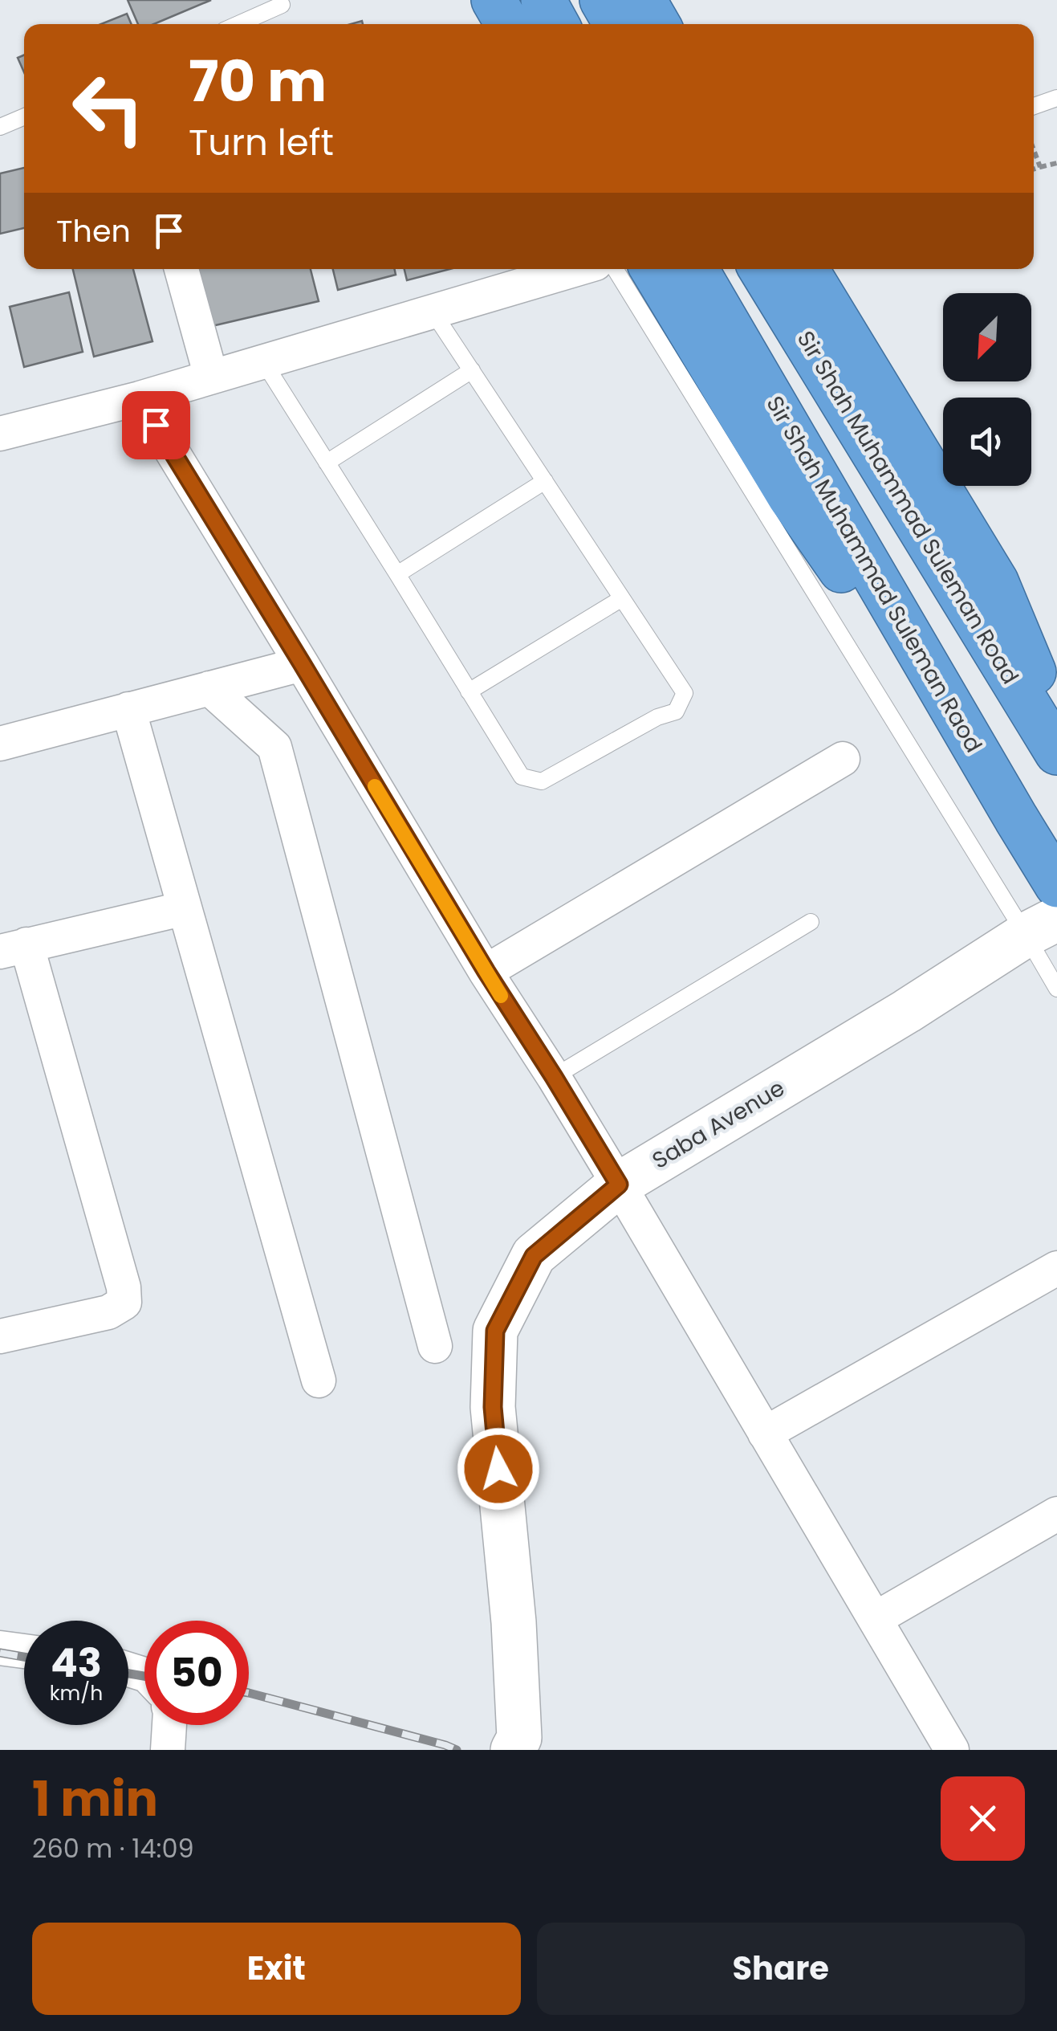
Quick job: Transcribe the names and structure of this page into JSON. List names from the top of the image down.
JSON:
{
  "streets": {
    "highway": ["Sir Shah Muhammad Suleman Road", "Sir Shah Muhammad Suleman Raod"],
    "main road": ["Saba Avenue"]
  },
  "north": "bottom left",
  "page": {
    "turn": ["70 m", "Turn left"],
    "then": "Then",
    "speed": "43 km/h",
    "limit": "50",
    "heading": ["1 min", "260 m · 14:09"],
    "buttons": ["Exit", "Share"]
  }
}
